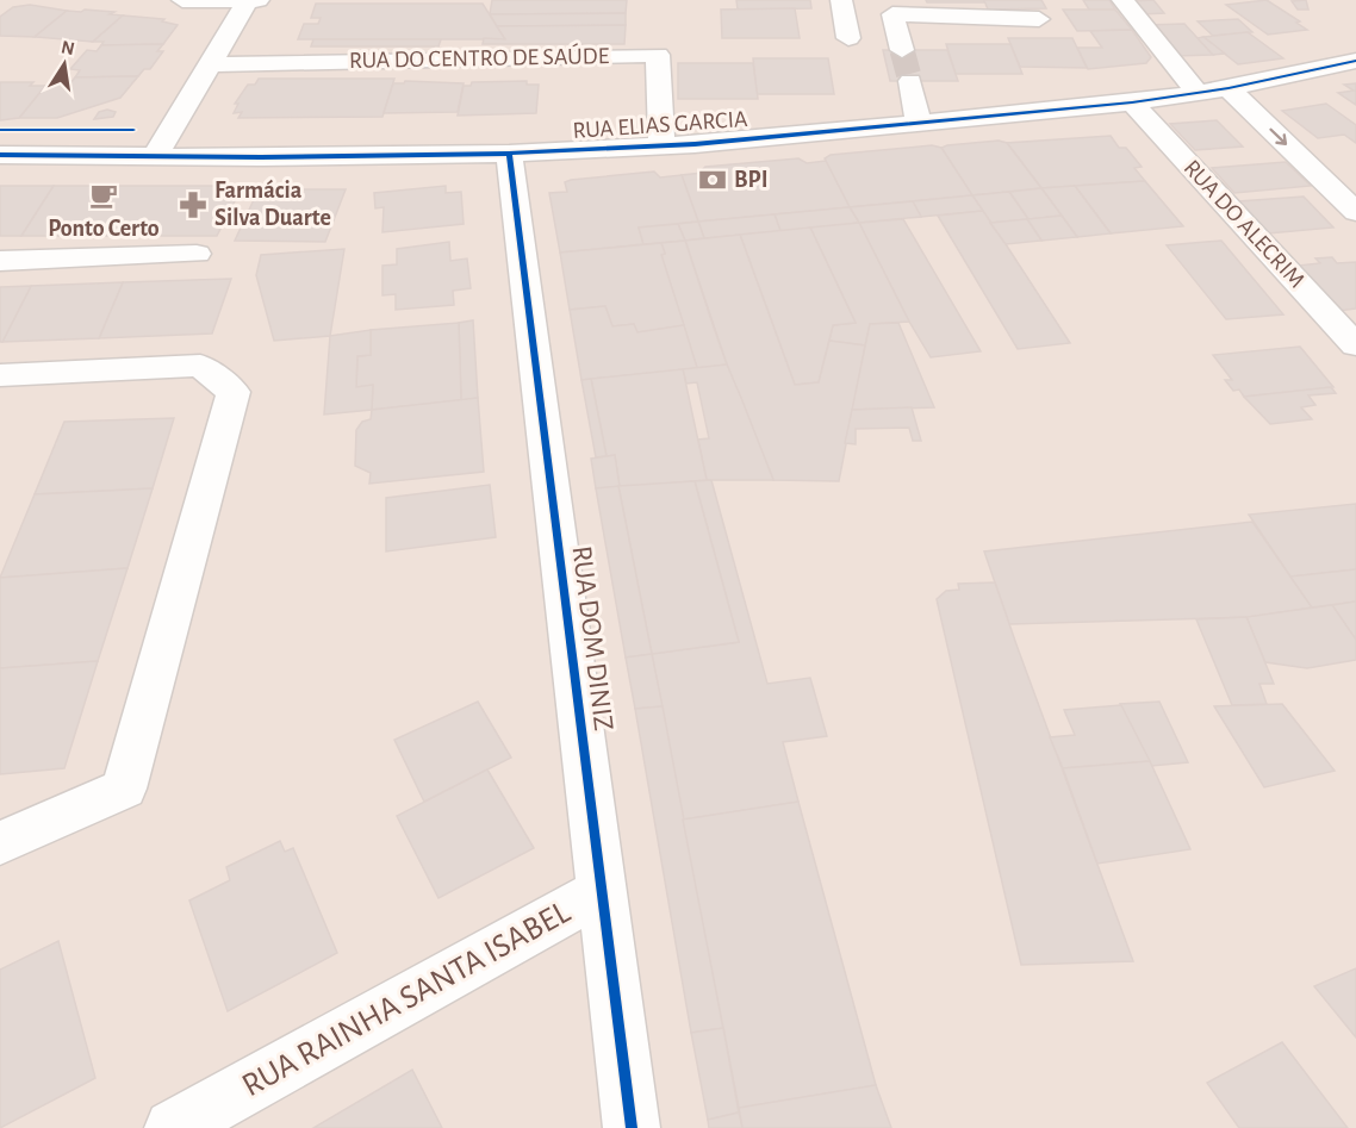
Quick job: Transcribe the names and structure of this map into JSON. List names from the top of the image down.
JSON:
{
  "streets": {
    "street": [
      "RUA DO CENTRO DE SAÚDE",
      "RUA ELIAS GARCIA",
      "RUA DO ALECRIM",
      "RUA DOM DINIZ",
      "RUA RAINHA SANTA ISABEL"
    ]
  },
  "crossings": [
    ["RUA DO CENTRO DE SAÚDE", "RUA ELIAS GARCIA"],
    ["RUA ELIAS GARCIA", "RUA DO ALECRIM"],
    ["RUA ELIAS GARCIA", "RUA DOM DINIZ"],
    ["RUA DOM DINIZ", "RUA RAINHA SANTA ISABEL"]
  ],
  "places": {
    "bank": ["BPI"],
    "cafe": ["Ponto Certo"],
    "pharmacy": ["Farmácia Silva Duarte"]
  },
  "north": "top"
}
